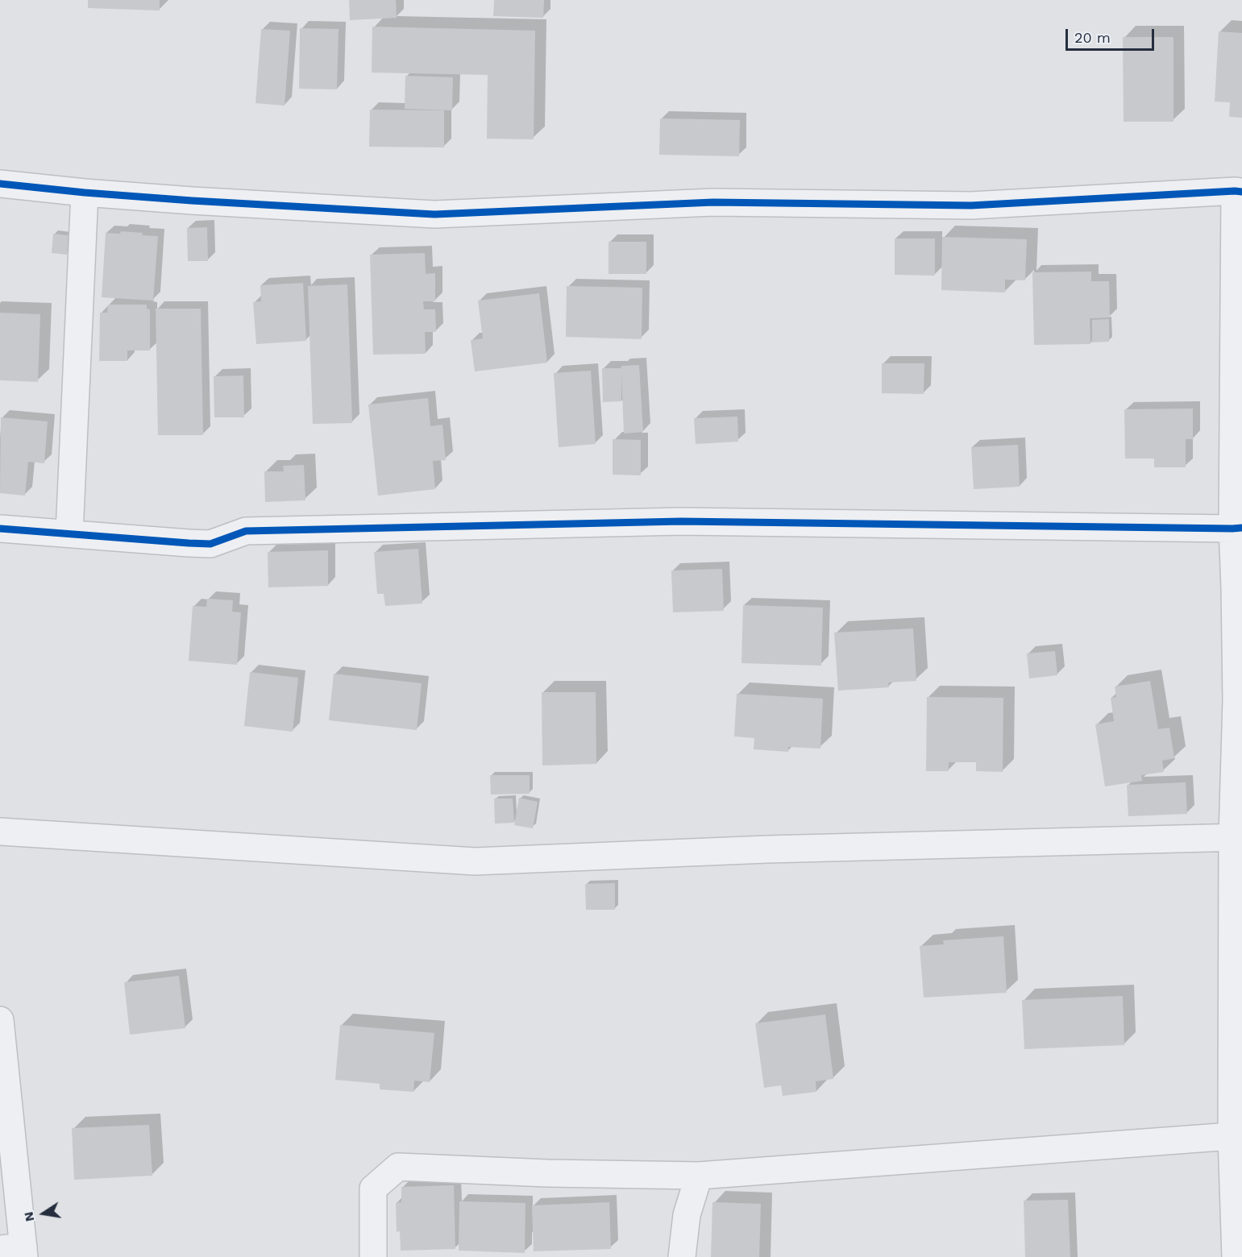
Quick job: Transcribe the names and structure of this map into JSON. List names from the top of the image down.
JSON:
{
  "scale_bar": "20 m",
  "north": "left"
}
